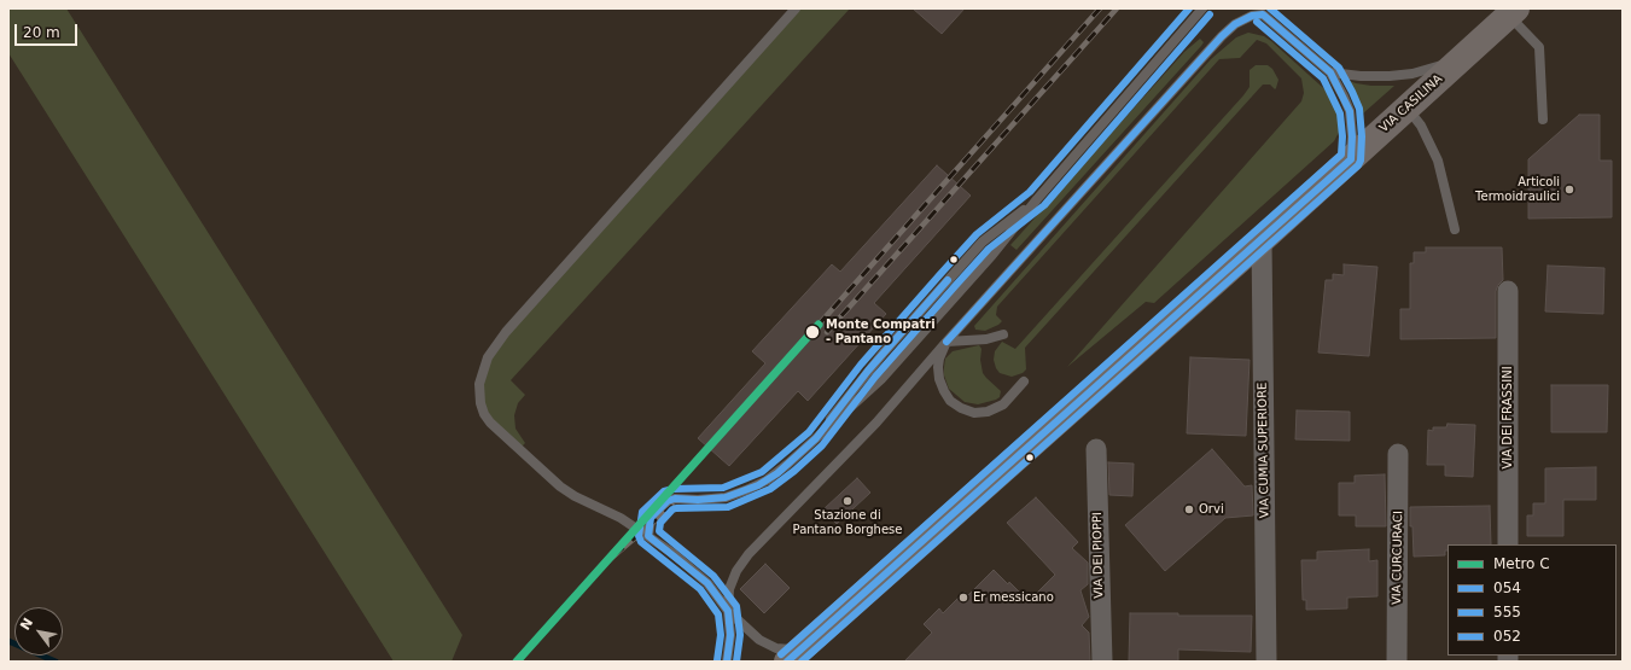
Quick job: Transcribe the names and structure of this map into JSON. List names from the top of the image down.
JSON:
{
  "streets": {
    "main road": ["VIA CASILINA"],
    "street": [
      "VIA DEI FRASSINI",
      "VIA CUMIA SUPERIORE",
      "VIA DEI PIOPPI",
      "VIA CURCURACI"
    ]
  },
  "crossings": [
    ["VIA CASILINA", "VIA CUMIA SUPERIORE"]
  ],
  "places": [
    "Articoli Termoidraulici",
    "Monte Compatri - Pantano",
    "Stazione di Pantano Borghese",
    "Orvi",
    "Er messicano"
  ],
  "lines": [
    "transit line 555",
    "transit line 052",
    "transit line 054",
    "metro line C"
  ],
  "legend": [
    "Metro C",
    "054",
    "555",
    "052"
  ],
  "scale_bar": "20 m",
  "north": "top left"
}
